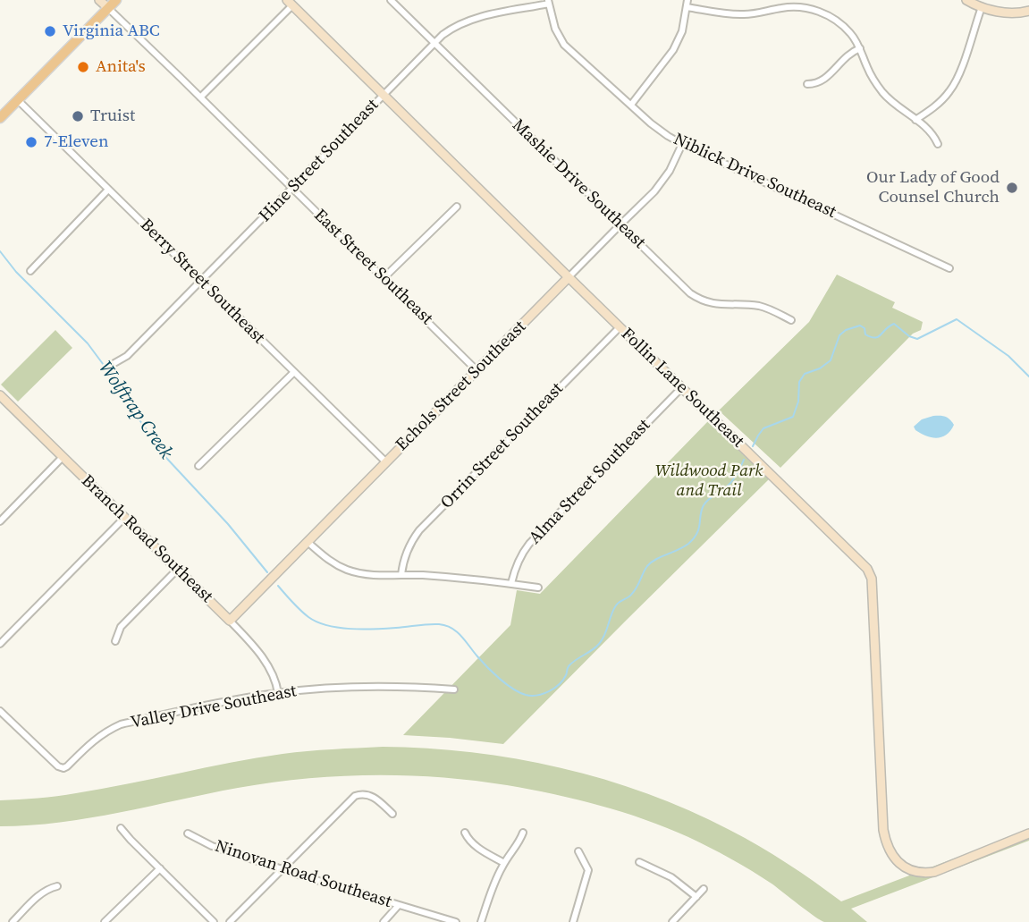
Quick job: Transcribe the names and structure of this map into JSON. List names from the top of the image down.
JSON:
{
  "streets": {
    "street": [
      "Hine Street Southeast",
      "Niblick Drive Southeast",
      "Mashie Drive Southeast",
      "East Street Southeast",
      "Berry Street Southeast",
      "Echols Street Southeast",
      "Follin Lane Southeast",
      "Orrin Street Southeast",
      "Alma Street Southeast",
      "Branch Road Southeast",
      "Valley Drive Southeast",
      "Ninovan Road Southeast"
    ]
  },
  "crossings": [
    ["Hine Street Southeast", "Niblick Drive Southeast"],
    ["Hine Street Southeast", "Mashie Drive Southeast"],
    ["Hine Street Southeast", "East Street Southeast"],
    ["Hine Street Southeast", "Berry Street Southeast"],
    ["Hine Street Southeast", "Follin Lane Southeast"],
    ["Niblick Drive Southeast", "Echols Street Southeast"],
    ["Mashie Drive Southeast", "Echols Street Southeast"],
    ["East Street Southeast", "Echols Street Southeast"],
    ["Berry Street Southeast", "Echols Street Southeast"],
    ["Echols Street Southeast", "Follin Lane Southeast"],
    ["Echols Street Southeast", "Branch Road Southeast"],
    ["Follin Lane Southeast", "Orrin Street Southeast"],
    ["Follin Lane Southeast", "Alma Street Southeast"],
    ["Branch Road Southeast", "Valley Drive Southeast"]
  ],
  "water": ["Wolftrap Creek"],
  "parks": ["Wildwood Park and Trail"],
  "places": [
    "Virginia ABC",
    "Anita's",
    "Truist",
    "7-Eleven",
    "Our Lady of Good Counsel Church"
  ]
}
